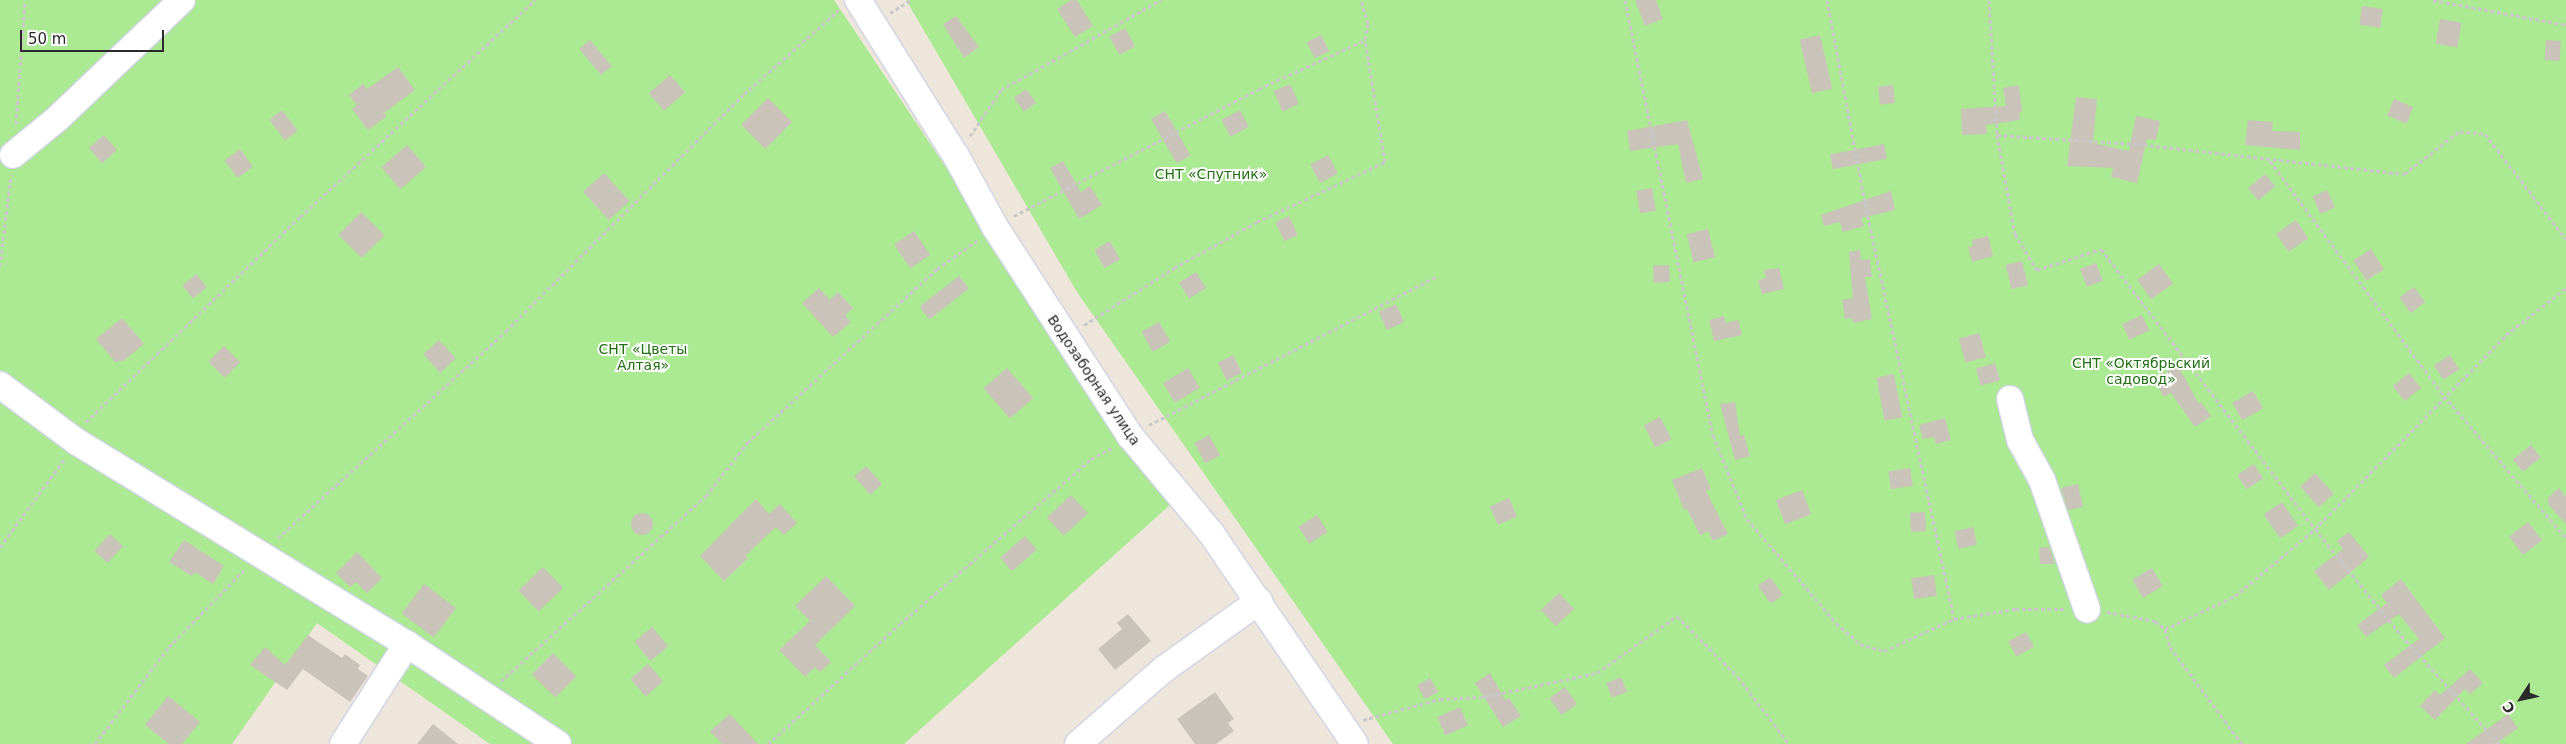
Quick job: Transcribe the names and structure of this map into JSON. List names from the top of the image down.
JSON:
{
  "streets": {
    "street": ["Водозаборная улица"]
  },
  "parks": ["СНТ «Спутник»", "СНТ «Цветы Алтая»", "СНТ «Октябрьский садовод»"],
  "scale_bar": "50 m",
  "north": "bottom left"
}
